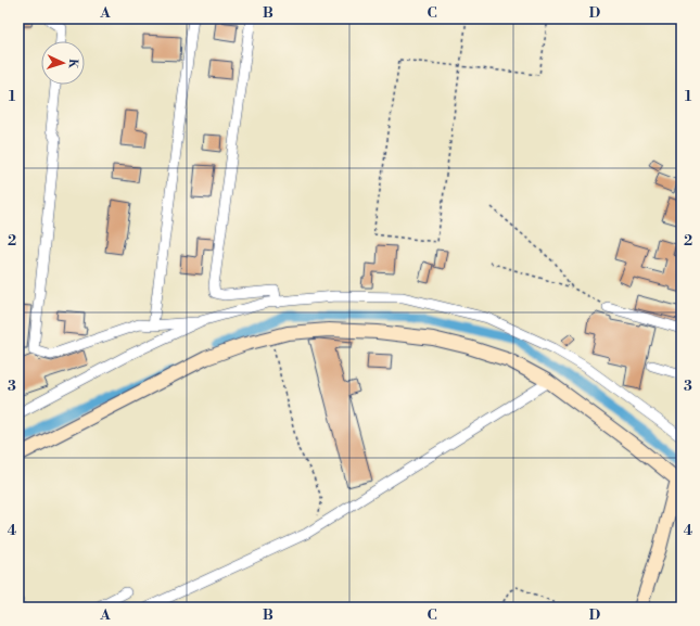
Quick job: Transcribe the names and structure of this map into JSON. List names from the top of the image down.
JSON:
{
  "north": "right",
  "grid": {
    "columns": [
      "A",
      "B",
      "C",
      "D"
    ],
    "rows": [
      "1",
      "2",
      "3",
      "4"
    ]
  }
}
